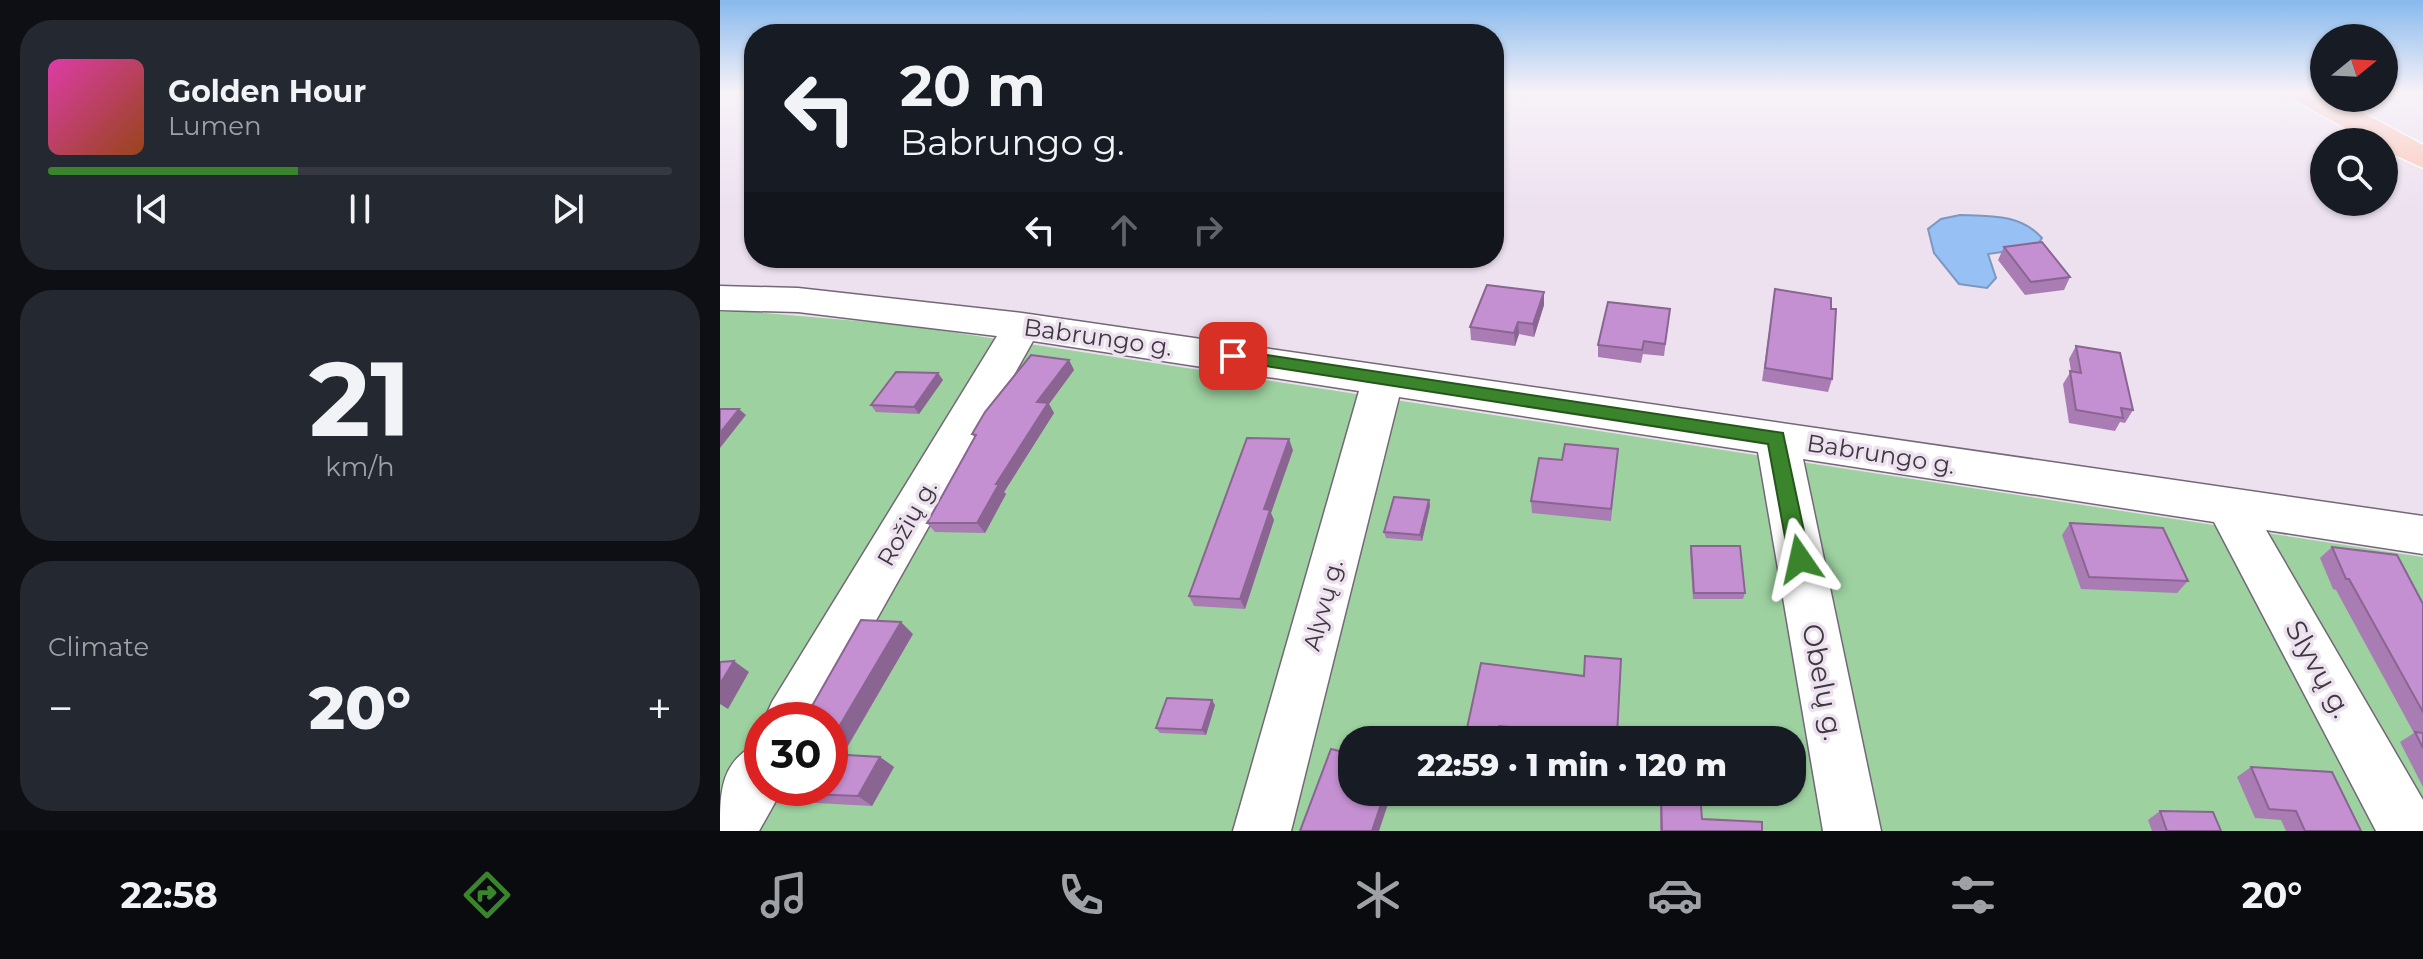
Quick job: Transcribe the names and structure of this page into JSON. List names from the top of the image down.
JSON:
{
  "streets": {
    "street": [
      "Babrungo g.",
      "Rožių g.",
      "Alyvų g.",
      "Slyvų g.",
      "Obelų g."
    ]
  },
  "crossings": [
    ["Babrungo g.", "Rožių g."],
    ["Babrungo g.", "Alyvų g."],
    ["Babrungo g.", "Slyvų g."],
    ["Babrungo g.", "Obelų g."]
  ],
  "north": "right",
  "page": {
    "turn": ["20 m", "Babrungo g."],
    "song": ["Golden Hour", "Lumen"],
    "tile": [
      ["21", "km/h"],
      "Climate"
    ],
    "heat": ["−", "20°", "+"],
    "limit": "30",
    "trip": "22:59 · 1 min · 120 m",
    "tabs": ["22:58", "20°"]
  }
}
